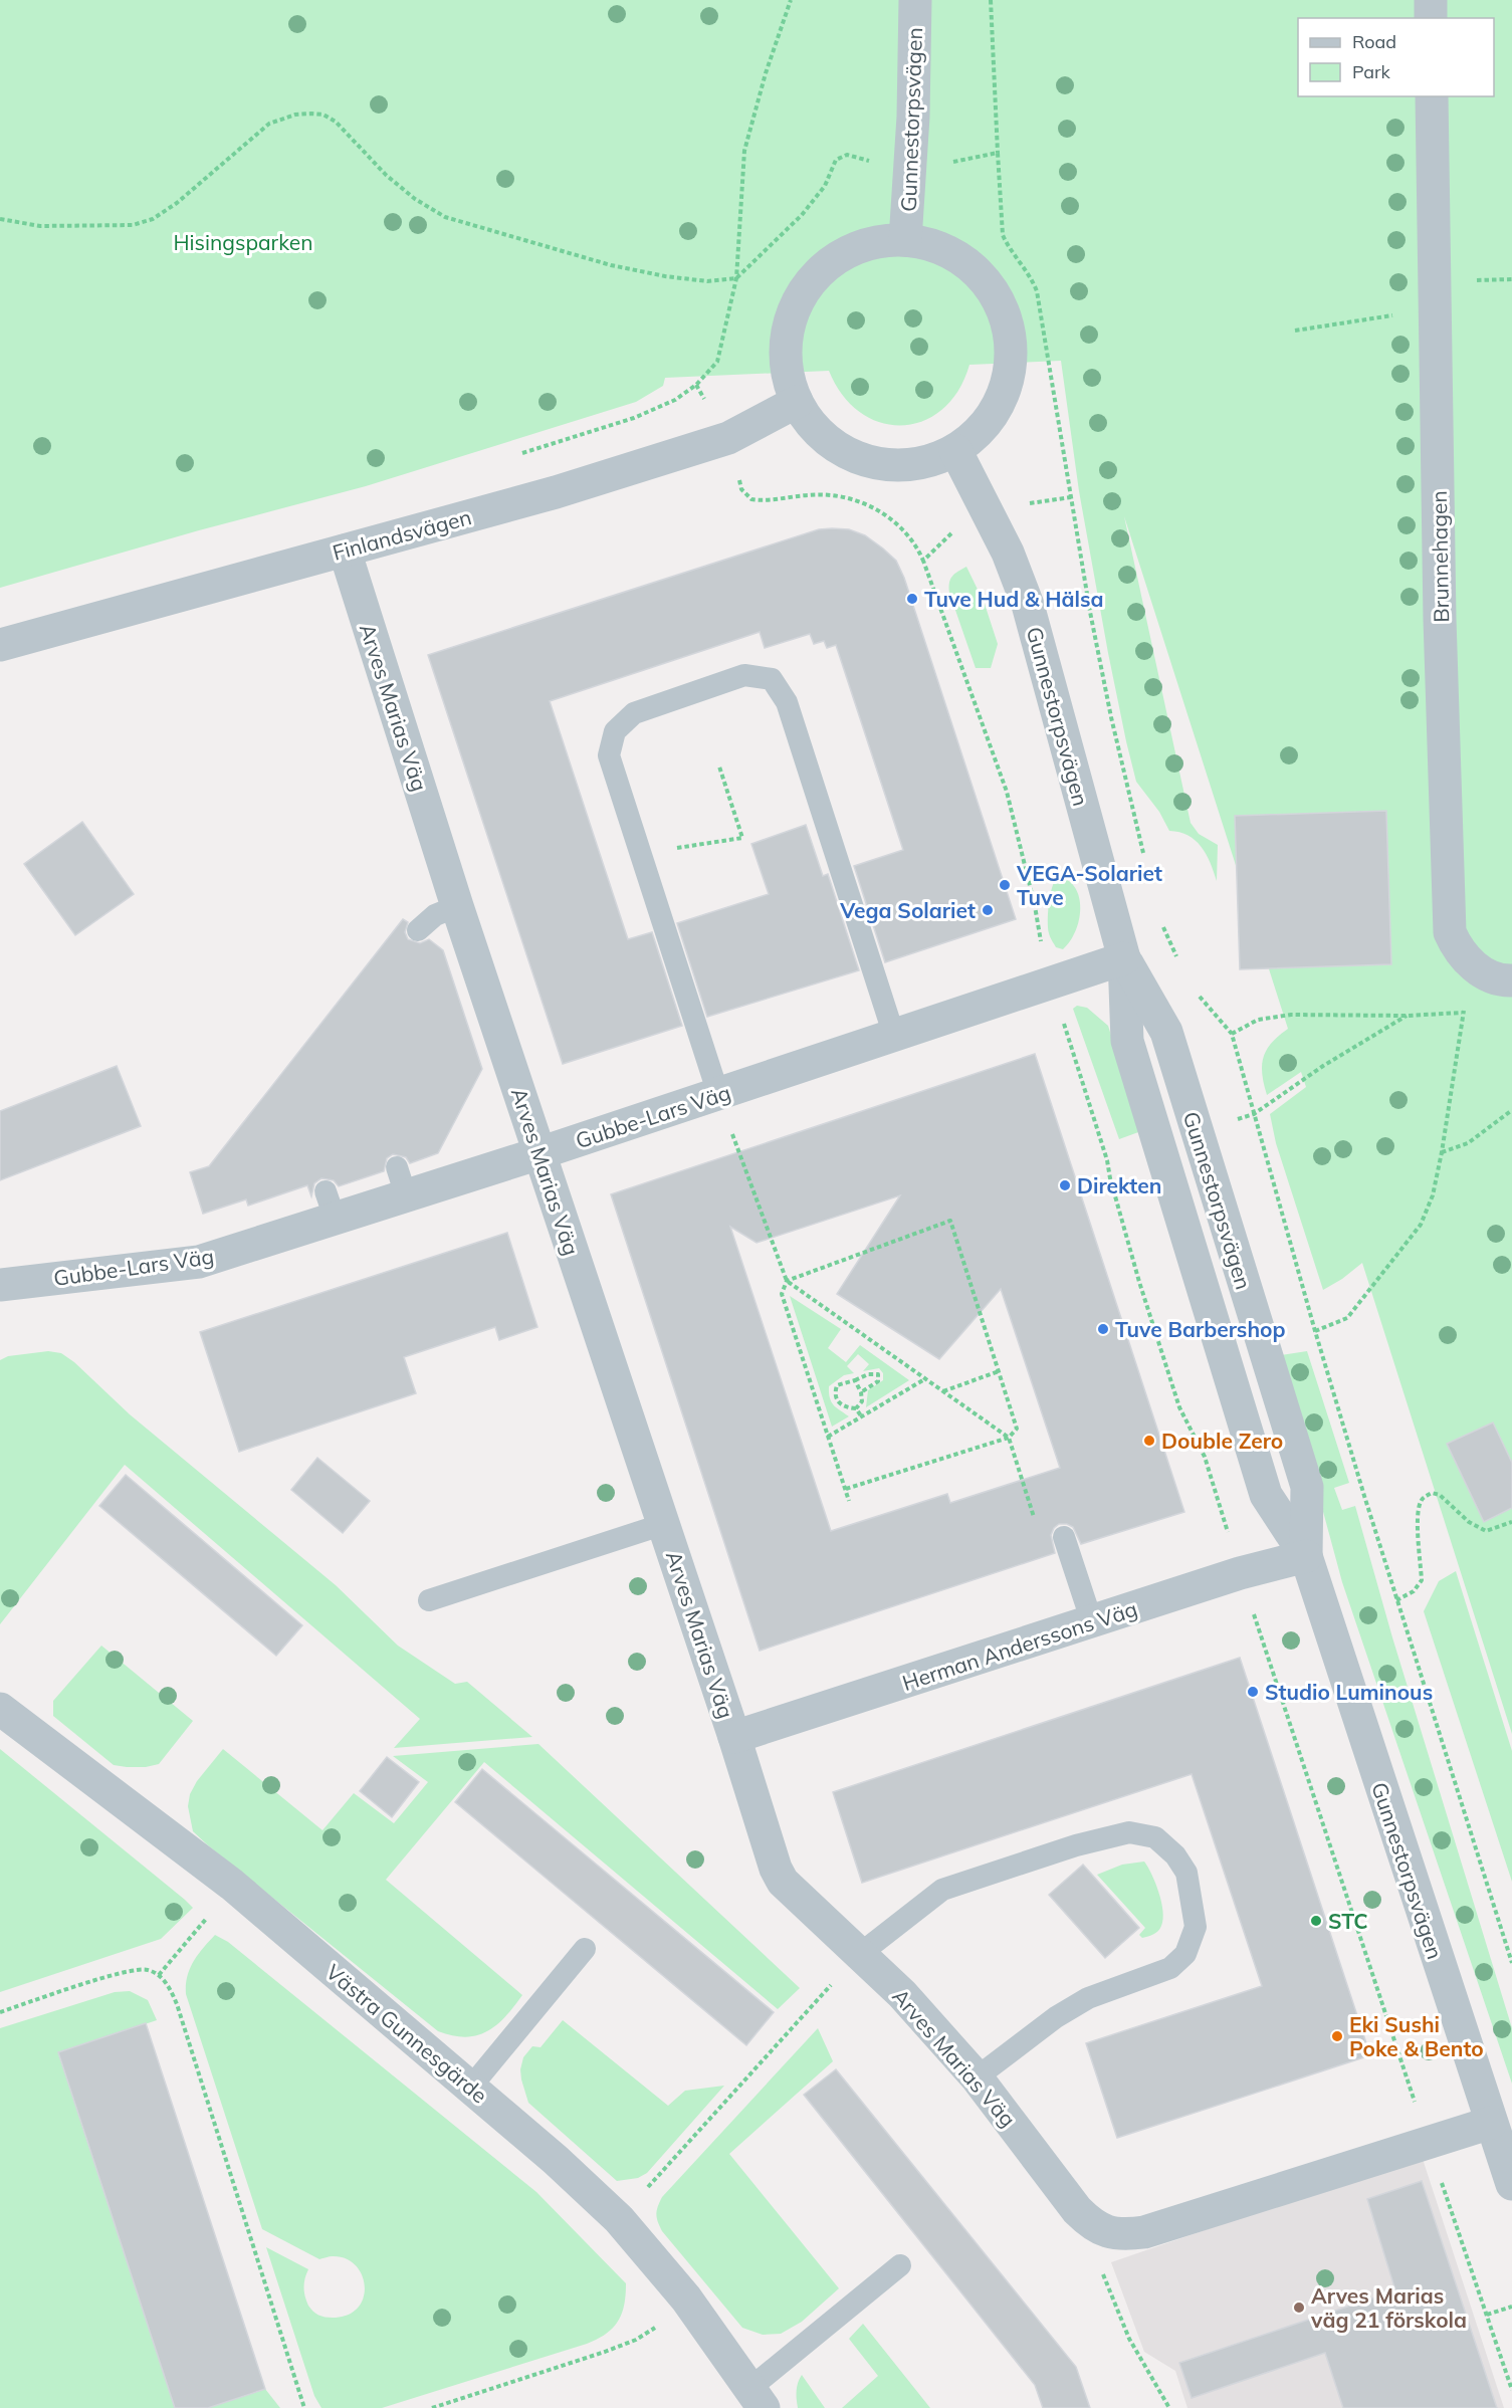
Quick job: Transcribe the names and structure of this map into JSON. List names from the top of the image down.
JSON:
{
  "streets": {
    "street": [
      "Gunnestorpsvägen",
      "Finlandsvägen",
      "Brunnehagen",
      "Arves Marias Väg",
      "Gubbe-Lars Väg",
      "Herman Anderssons Väg",
      "Västra Gunnesgärde"
    ]
  },
  "crossings": [
    ["Gunnestorpsvägen", "Finlandsvägen"],
    ["Gunnestorpsvägen", "Gubbe-Lars Väg"],
    ["Gunnestorpsvägen", "Herman Anderssons Väg"],
    ["Finlandsvägen", "Arves Marias Väg"],
    ["Arves Marias Väg", "Gubbe-Lars Väg"],
    ["Arves Marias Väg", "Herman Anderssons Väg"]
  ],
  "parks": ["Hisingsparken"],
  "places": [
    "Tuve Hud & Hälsa",
    "VEGA-Solariet Tuve",
    "Vega Solariet",
    "Direkten",
    "Tuve Barbershop",
    "Double Zero",
    "Studio Luminous",
    "STC",
    "Eki Sushi Poke & Bento",
    "Arves Marias väg 21 förskola"
  ],
  "legend": ["Road", "Park"]
}
